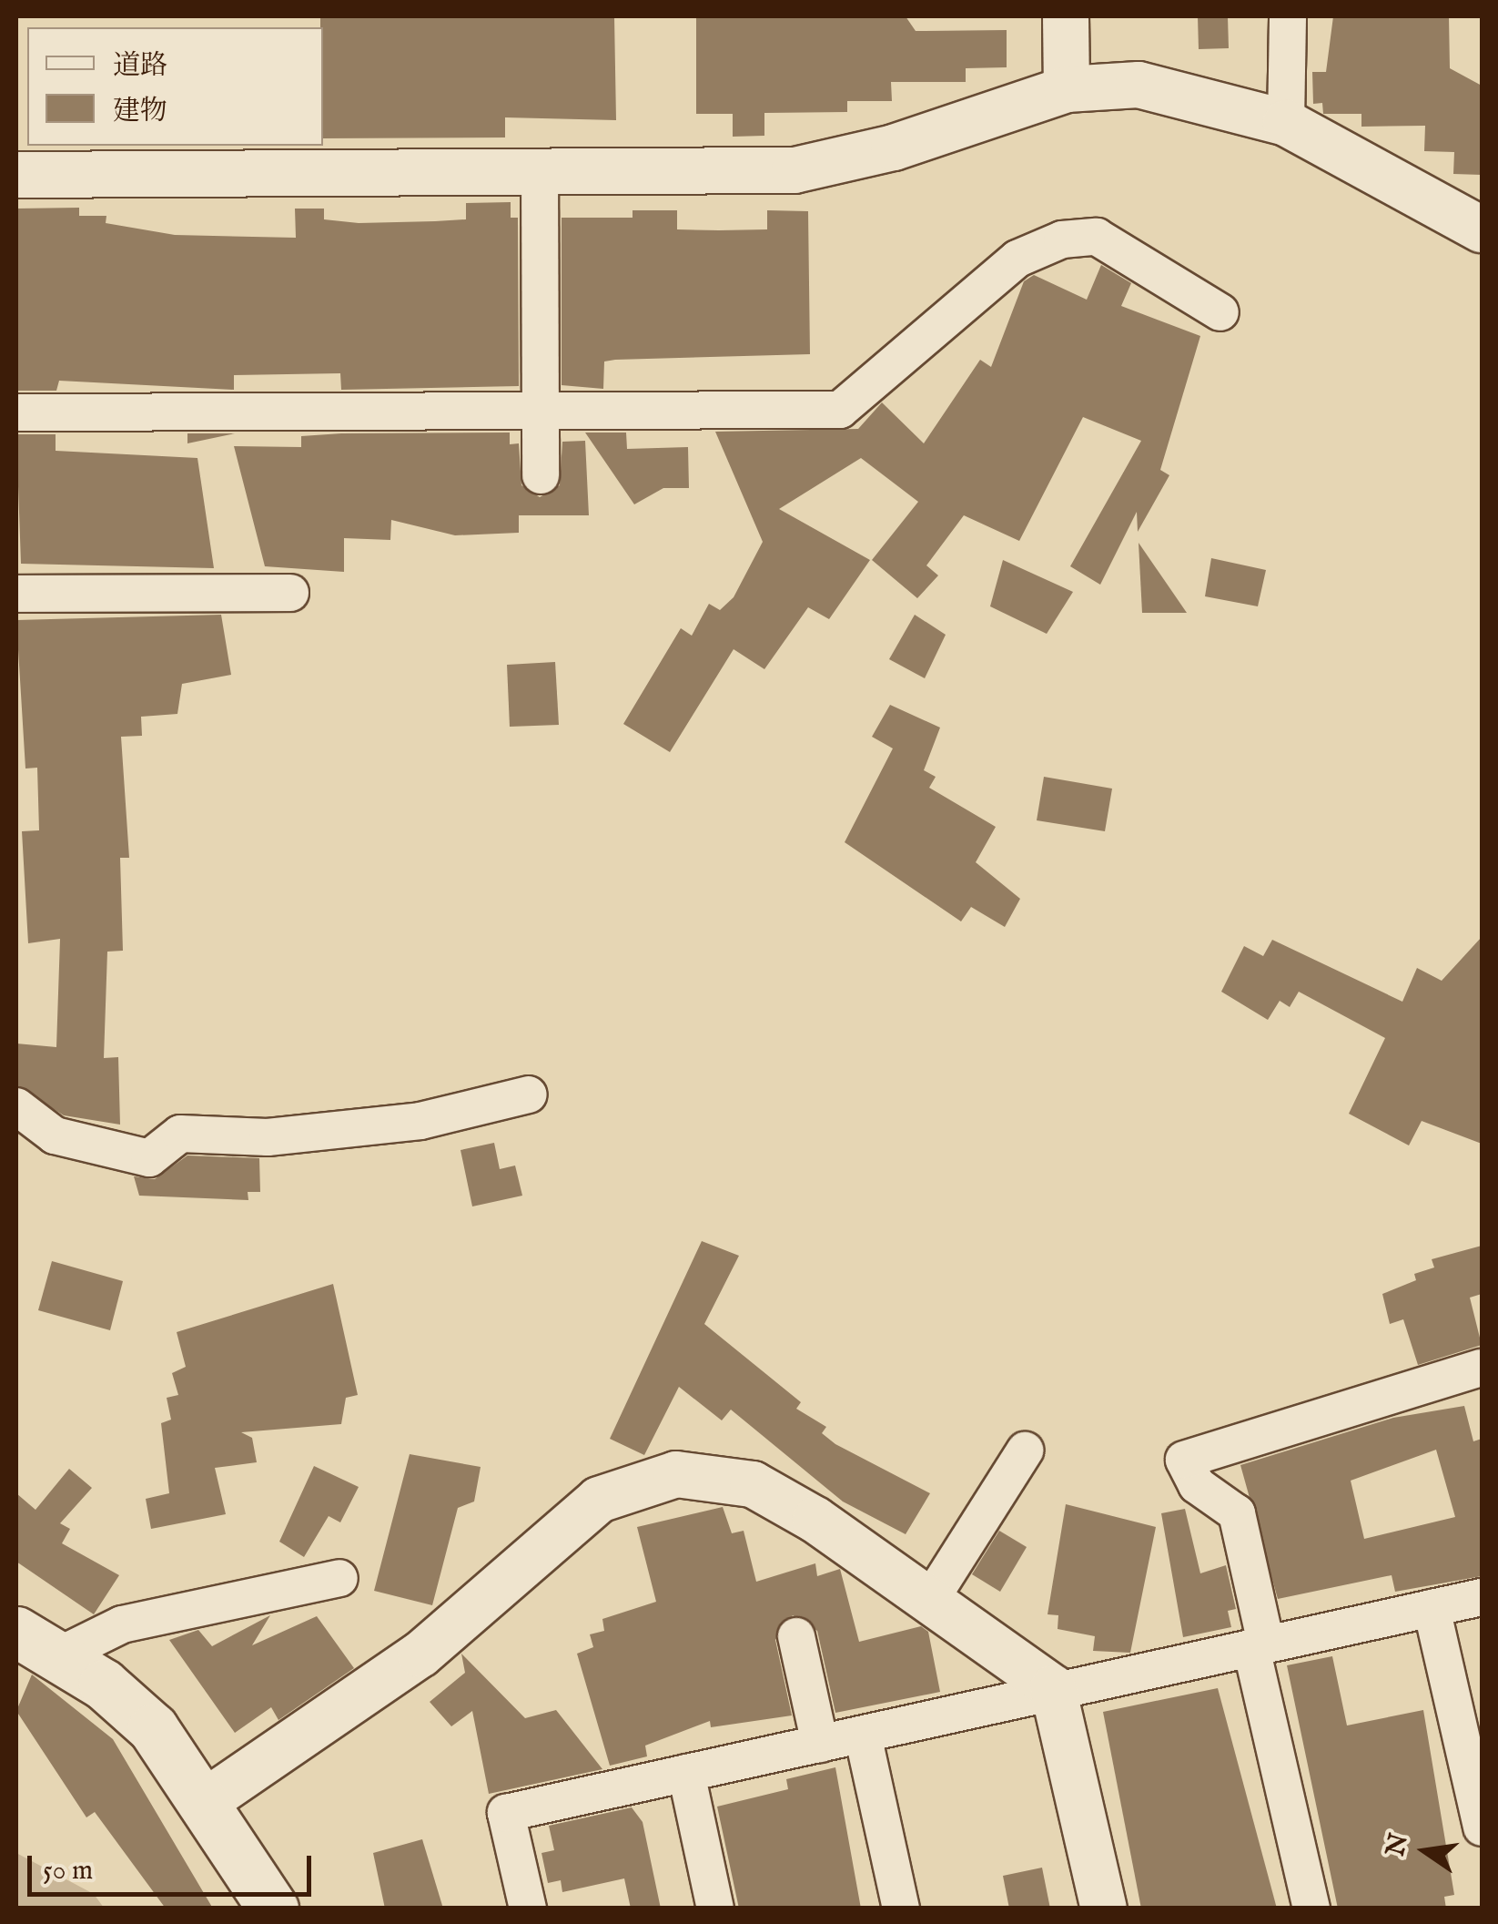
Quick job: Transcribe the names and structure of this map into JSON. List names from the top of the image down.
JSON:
{
  "legend": ["道路", "建物"],
  "scale_bar": "50 m",
  "north": "left"
}
